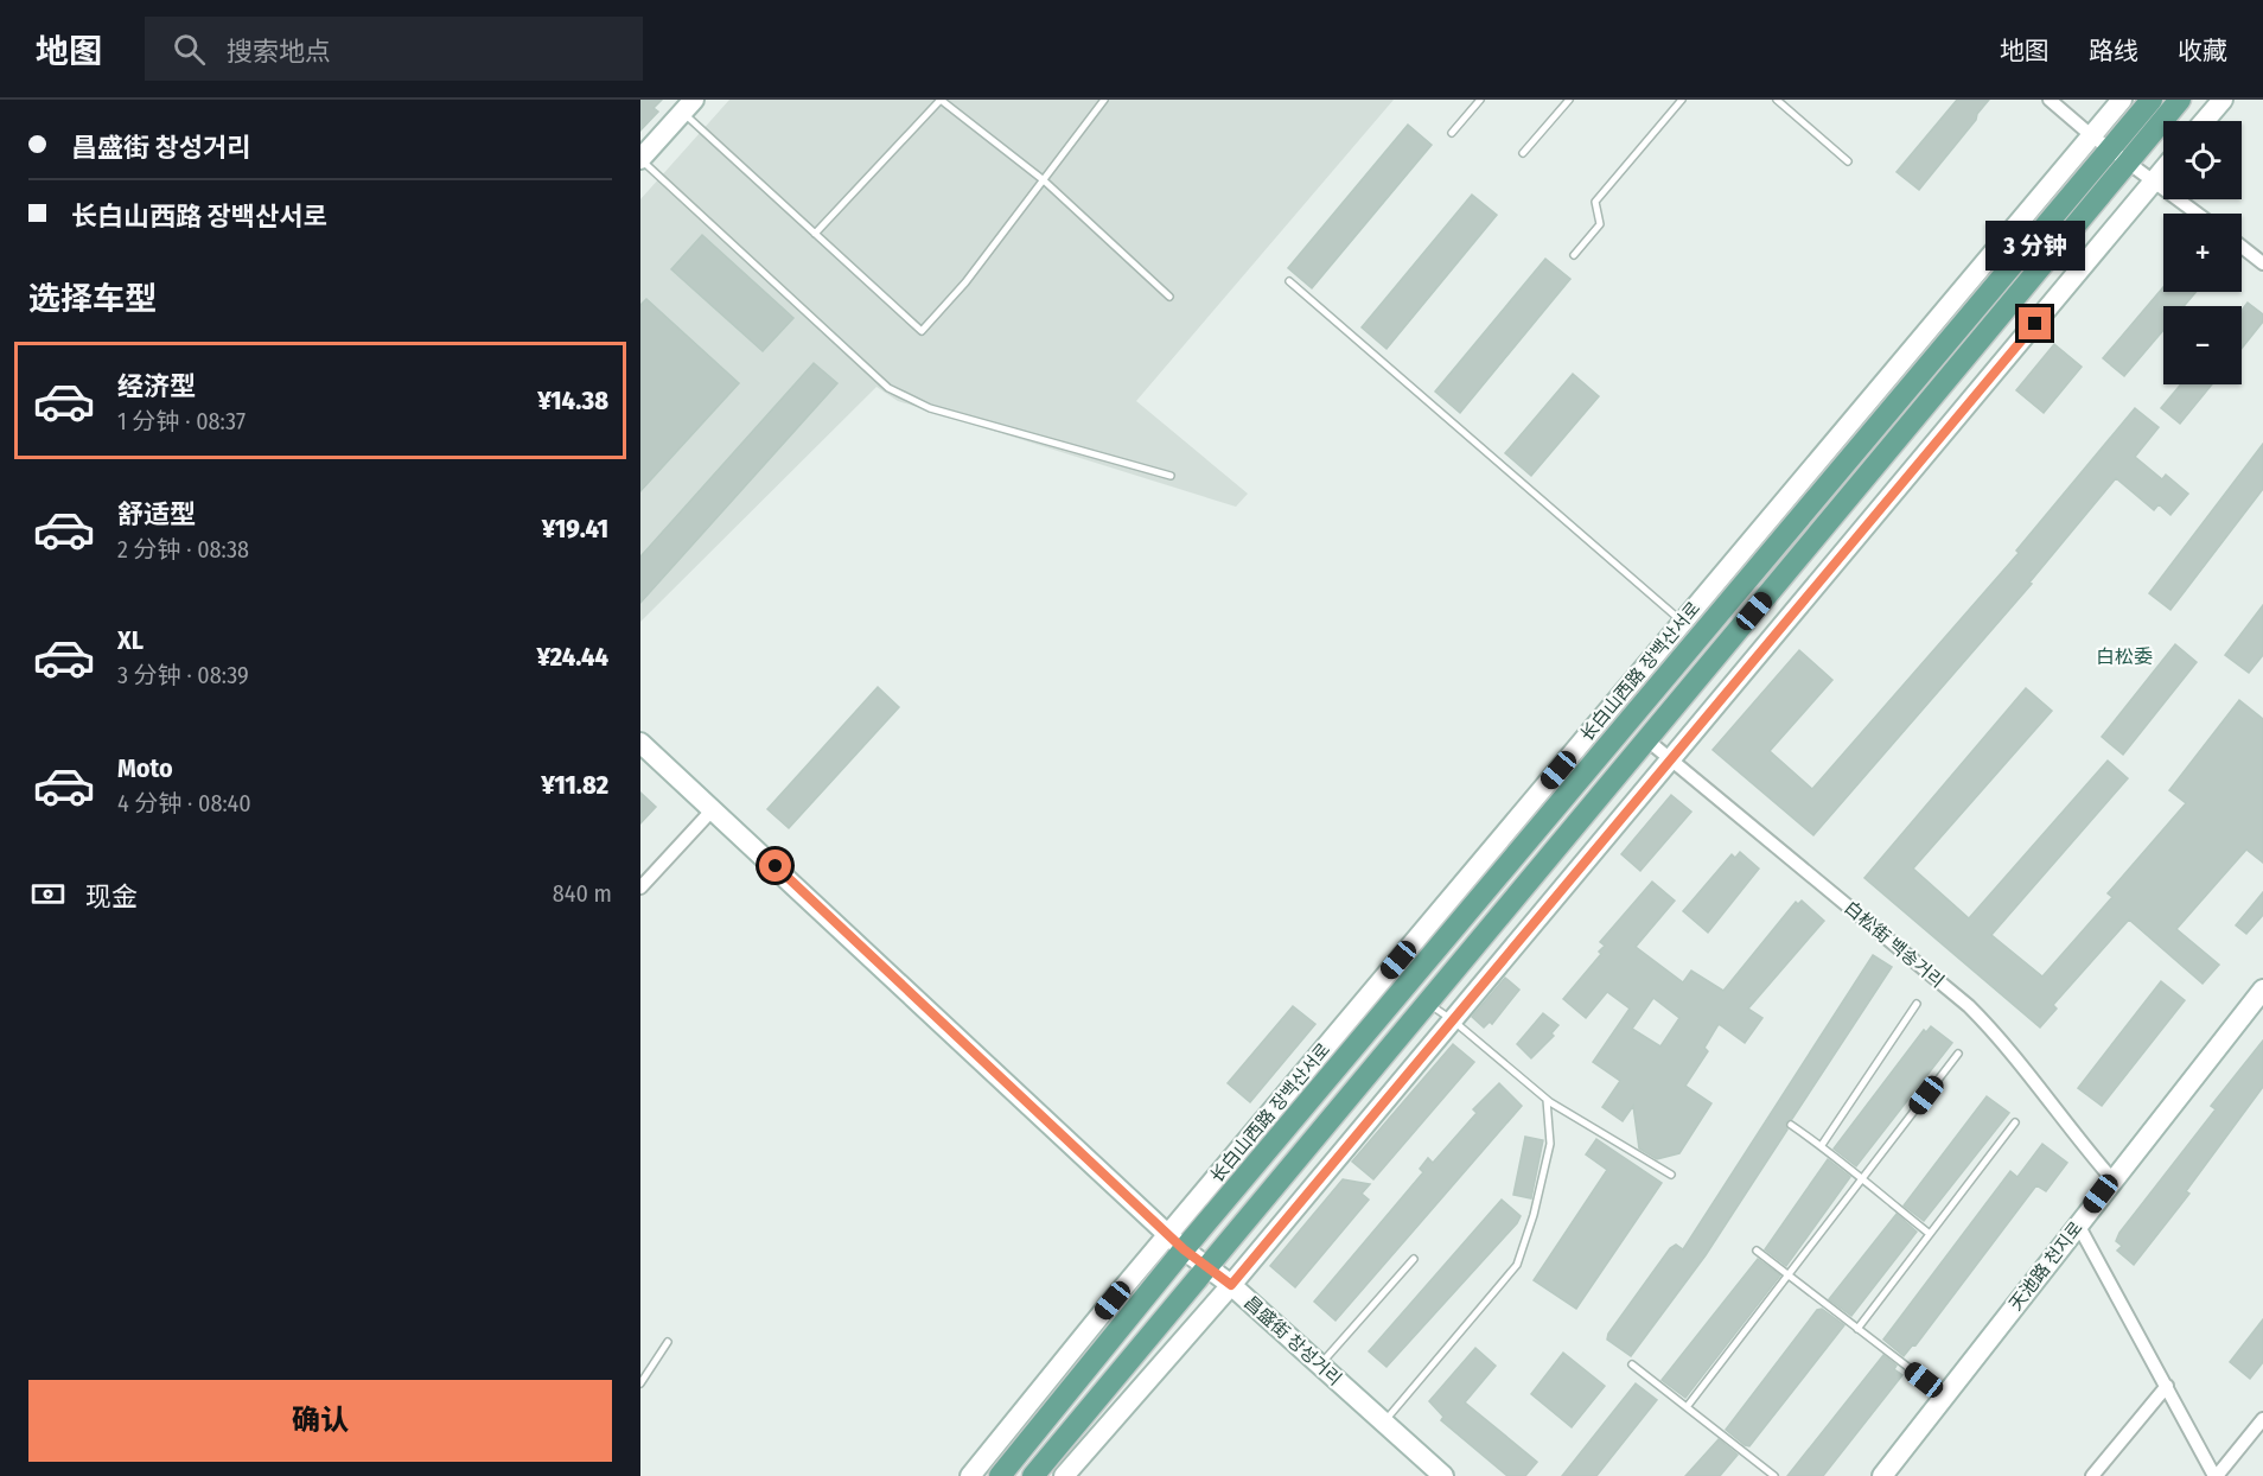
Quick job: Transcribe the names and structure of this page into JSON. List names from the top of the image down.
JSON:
{
  "streets": {
    "main road": ["长白山西路 장백산서로"],
    "street": ["白松街 백송거리", "天池路 천지로", "昌盛街 창성거리"]
  },
  "crossings": [
    ["长白山西路 장백산서로", "昌盛街 창성거리"],
    ["白松街 백송거리", "天池路 천지로"]
  ],
  "districts": ["白松委"],
  "page": {
    "header": "地图",
    "search": "搜索地点",
    "nav": ["地图", "路线", "收藏"],
    "banner": ["昌盛街 창성거리", "长白山西路 장백산서로"],
    "map_buttons": ["+", "−"],
    "bubble": "3 分钟",
    "heading": "选择车型",
    "list": [
      {
        "name": "经济型",
        "note": "1 分钟 · 08:37",
        "value": "¥14.38"
      },
      {
        "name": "舒适型",
        "note": "2 分钟 · 08:38",
        "value": "¥19.41"
      },
      {
        "name": "XL",
        "note": "3 分钟 · 08:39",
        "value": "¥24.44"
      },
      {
        "name": "Moto",
        "note": "4 分钟 · 08:40",
        "value": "¥11.82"
      }
    ],
    "pay": ["现金", "840 m"],
    "buttons": "确认"
  }
}
